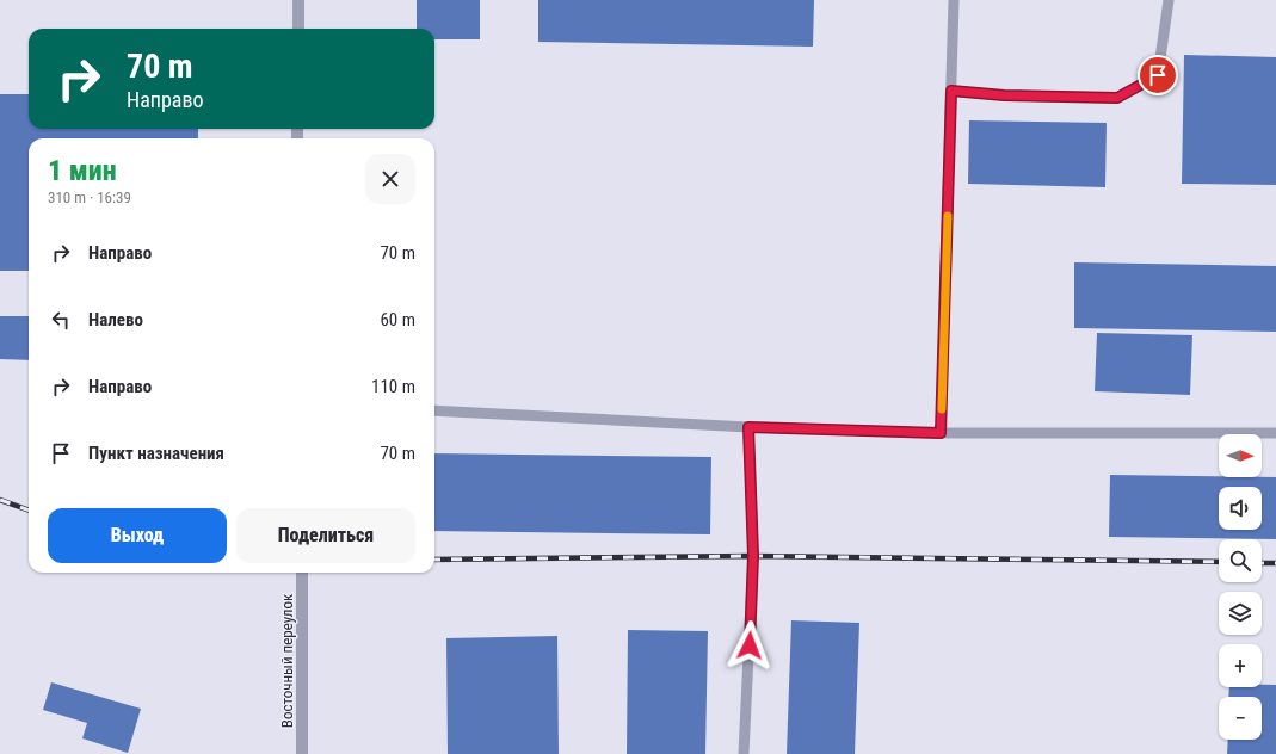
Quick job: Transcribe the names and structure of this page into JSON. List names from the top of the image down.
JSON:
{
  "streets": {
    "street": ["Восточный переулок"]
  },
  "north": "right",
  "page": {
    "turn": ["70 m", "Направо"],
    "heading": ["1 мин", "310 m · 16:39"],
    "list": [
      {
        "name": "Направо",
        "value": "70 m"
      },
      {
        "name": "Налево",
        "value": "60 m"
      },
      {
        "name": "Направо",
        "value": "110 m"
      },
      {
        "name": "Пункт назначения",
        "value": "70 m"
      }
    ],
    "map_buttons": ["+", "−"],
    "buttons": ["Выход", "Поделиться"]
  }
}
